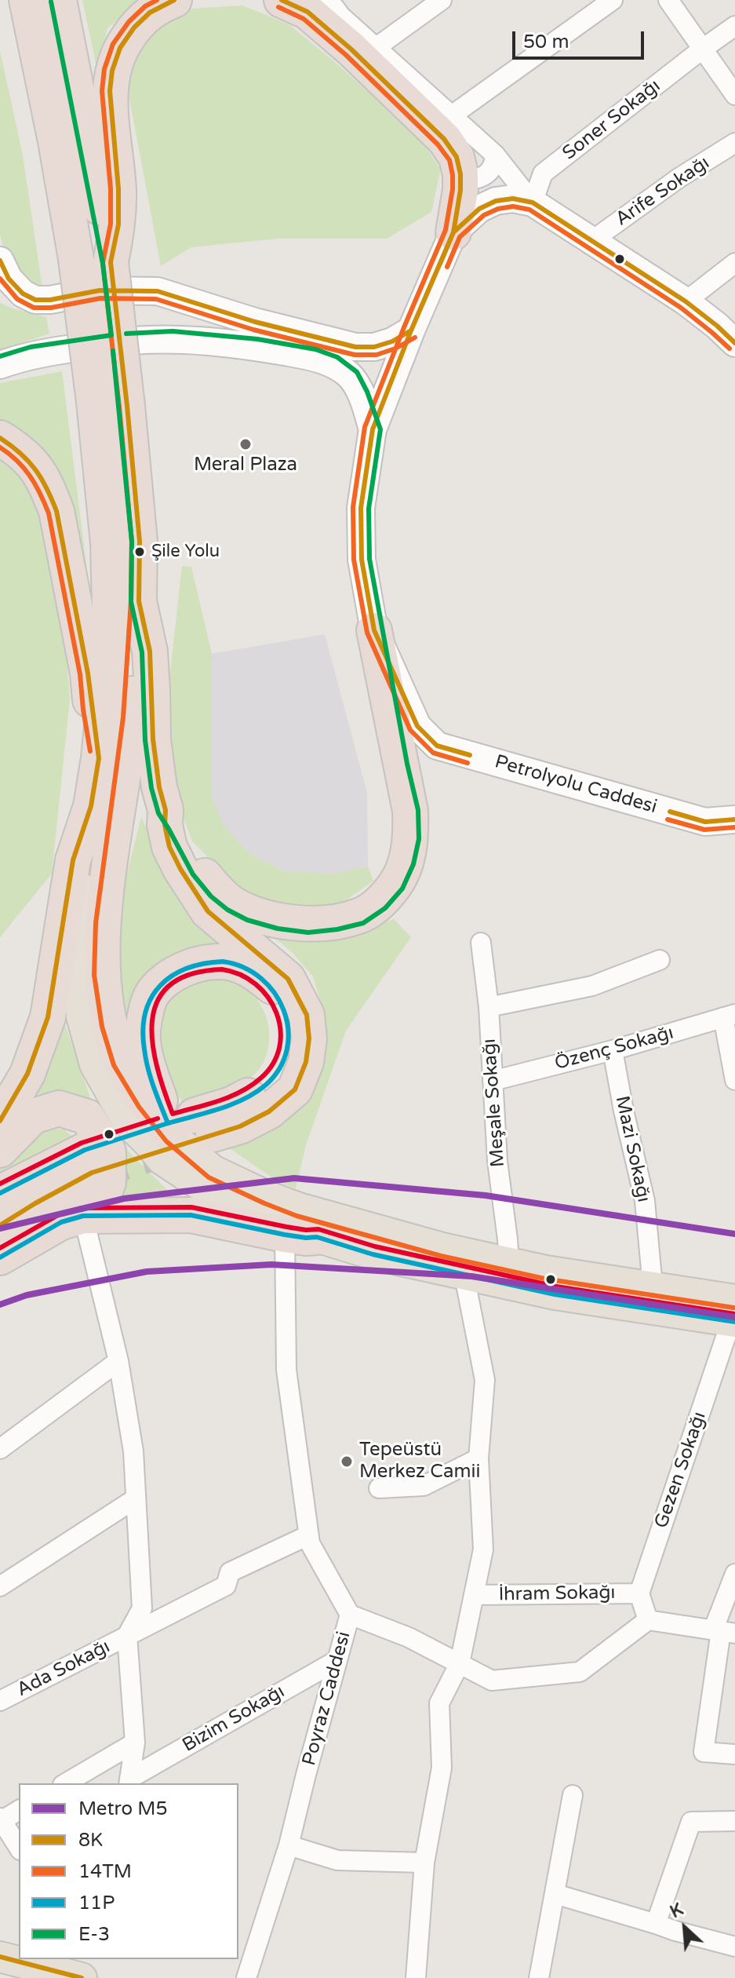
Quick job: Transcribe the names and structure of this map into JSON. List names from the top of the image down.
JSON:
{
  "streets": {
    "main road": ["Petrolyolu Caddesi"],
    "street": [
      "Soner Sokağı",
      "Arife Sokağı",
      "Özenç Sokağı",
      "Meşale Sokağı",
      "Mazi Sokağı",
      "Gezen Sokağı",
      "İhram Sokağı",
      "Ada Sokağı",
      "Poyraz Caddesi",
      "Bizim Sokağı"
    ]
  },
  "crossings": [
    ["Özenç Sokağı", "Meşale Sokağı"],
    ["Özenç Sokağı", "Mazi Sokağı"],
    ["Gezen Sokağı", "İhram Sokağı"],
    ["Ada Sokağı", "Poyraz Caddesi"],
    ["Poyraz Caddesi", "Bizim Sokağı"]
  ],
  "places": ["Meral Plaza", "Şile Yolu", "Tepeüstü Merkez Camii"],
  "lines": [
    "transit line 8K",
    "transit line 14TM",
    "transit line E-3",
    "transit line 11P",
    "metro line M5"
  ],
  "legend": [
    "Metro M5",
    "8K",
    "14TM",
    "11P",
    "E-3"
  ],
  "scale_bar": "50 m",
  "north": "top left"
}
